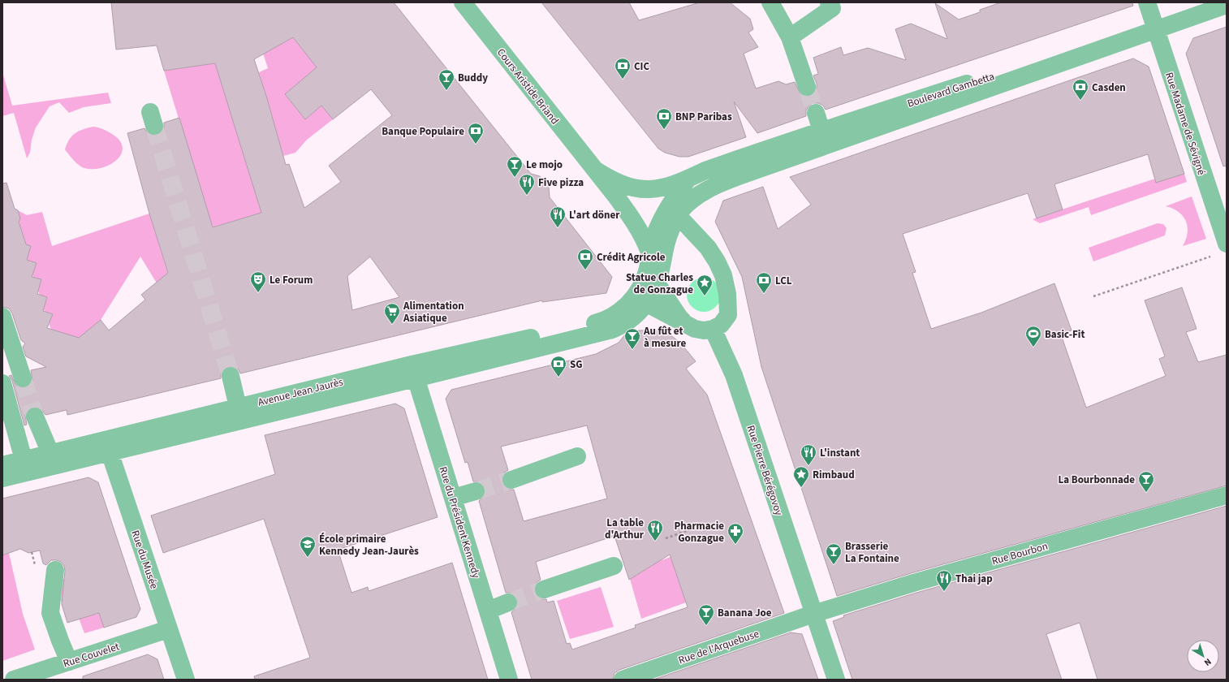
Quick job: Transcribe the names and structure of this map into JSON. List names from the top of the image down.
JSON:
{
  "streets": {
    "street": [
      "Cours Aristide Briand",
      "Boulevard Gambetta",
      "Rue Madame de Sévigné",
      "Avenue Jean Jaurès",
      "Rue Pierre Bérégovoy",
      "Rue du Président Kennedy",
      "Rue Bourbon",
      "Rue du Musée",
      "Rue de l'Arquebuse",
      "Rue Couvelet"
    ]
  },
  "crossings": [
    ["Cours Aristide Briand", "Boulevard Gambetta"],
    ["Boulevard Gambetta", "Rue Madame de Sévigné"],
    ["Avenue Jean Jaurès", "Rue du Président Kennedy"],
    ["Avenue Jean Jaurès", "Rue du Musée"],
    ["Rue Pierre Bérégovoy", "Rue Bourbon"],
    ["Rue Pierre Bérégovoy", "Rue de l'Arquebuse"],
    ["Rue Bourbon", "Rue de l'Arquebuse"],
    ["Rue du Musée", "Rue Couvelet"]
  ],
  "places": {
    "bank": [
      "CIC",
      "Casden",
      "BNP Paribas",
      "Banque Populaire",
      "Crédit Agricole",
      "LCL",
      "SG"
    ],
    "bar": [
      "Buddy",
      "Le mojo",
      "Au fût et à mesure",
      "La Bourbonnade",
      "Brasserie La Fontaine",
      "Banana Joe"
    ],
    "restaurant": [
      "Five pizza",
      "L'art döner",
      "L'instant",
      "La table d'Arthur",
      "Thai jap"
    ],
    "theatre": ["Le Forum"],
    "place": ["Statue Charles de Gonzague", "Rimbaud"],
    "supermarket": ["Alimentation Asiatique"],
    "sports": ["Basic-Fit"],
    "pharmacy": ["Pharmacie Gonzague"],
    "school or university": ["École primaire Kennedy Jean-Jaurès"]
  },
  "north": "bottom right"
}
